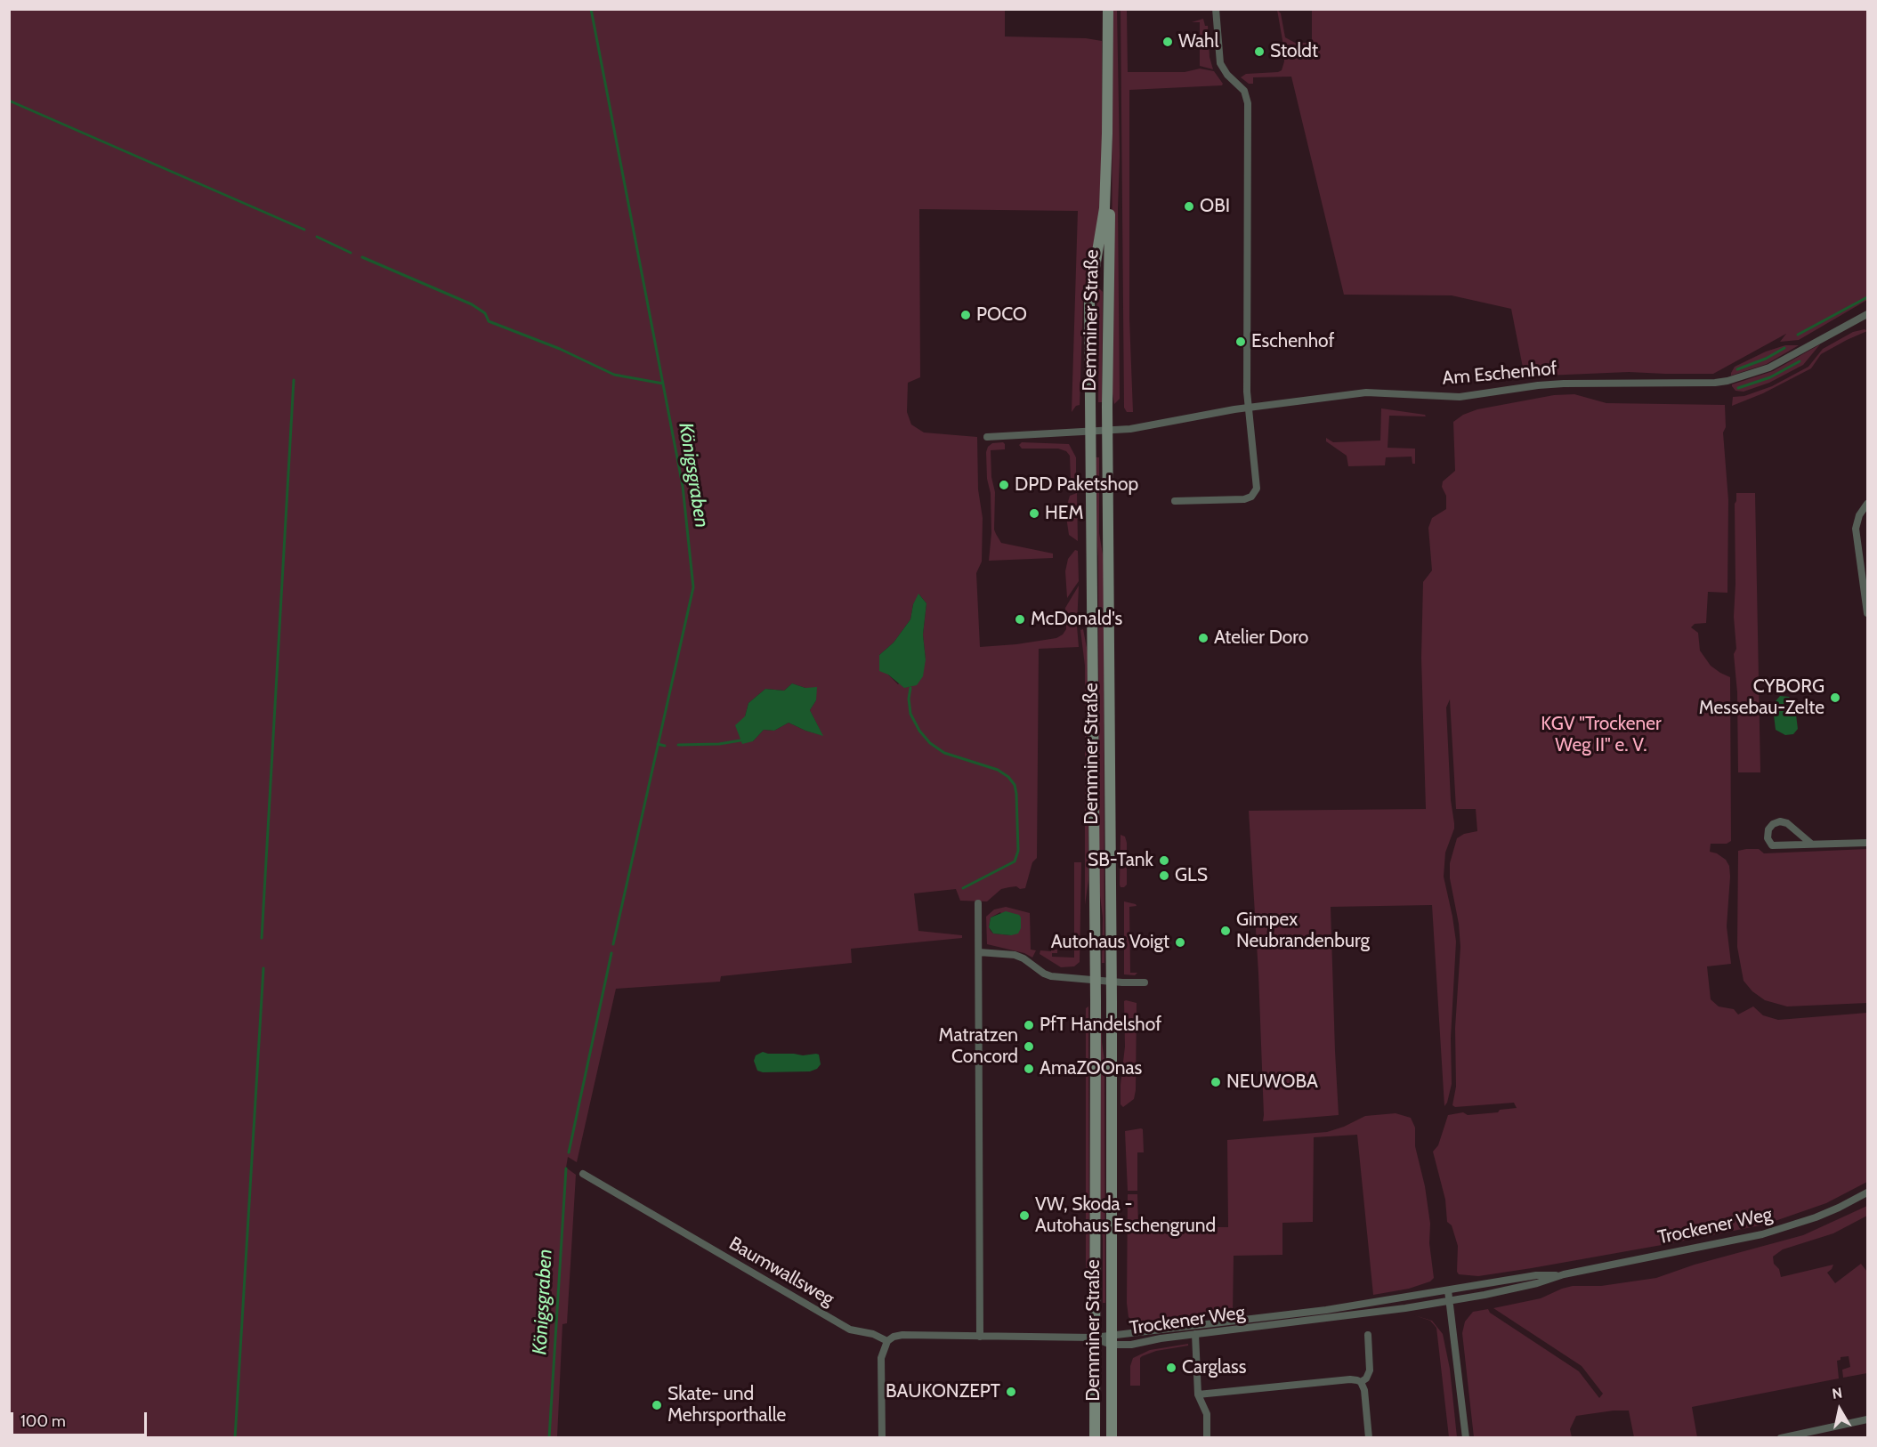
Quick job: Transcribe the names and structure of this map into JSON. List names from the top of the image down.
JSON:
{
  "streets": {
    "main road": ["Demminer Straße"],
    "street": ["Am Eschenhof", "Trockener Weg", "Baumwallsweg"]
  },
  "crossings": [
    ["Demminer Straße", "Am Eschenhof"],
    ["Demminer Straße", "Trockener Weg"]
  ],
  "water": ["Königsgraben"],
  "parks": ["KGV \"Trockener Weg II\" e. V."],
  "places": [
    "Wahl",
    "Stoldt",
    "OBI",
    "POCO",
    "Eschenhof",
    "DPD Paketshop",
    "HEM",
    "McDonald's",
    "Atelier Doro",
    "CYBORG Messebau-Zelte",
    "SB-Tank",
    "GLS",
    "Gimpex Neubrandenburg",
    "Autohaus Voigt",
    "PfT Handelshof",
    "Matratzen Concord",
    "AmaZOOnas",
    "NEUWOBA",
    "VW, Skoda - Autohaus Eschengrund",
    "Carglass",
    "BAUKONZEPT",
    "Skate- und Mehrsporthalle"
  ],
  "scale_bar": "100 m",
  "north": "top"
}
